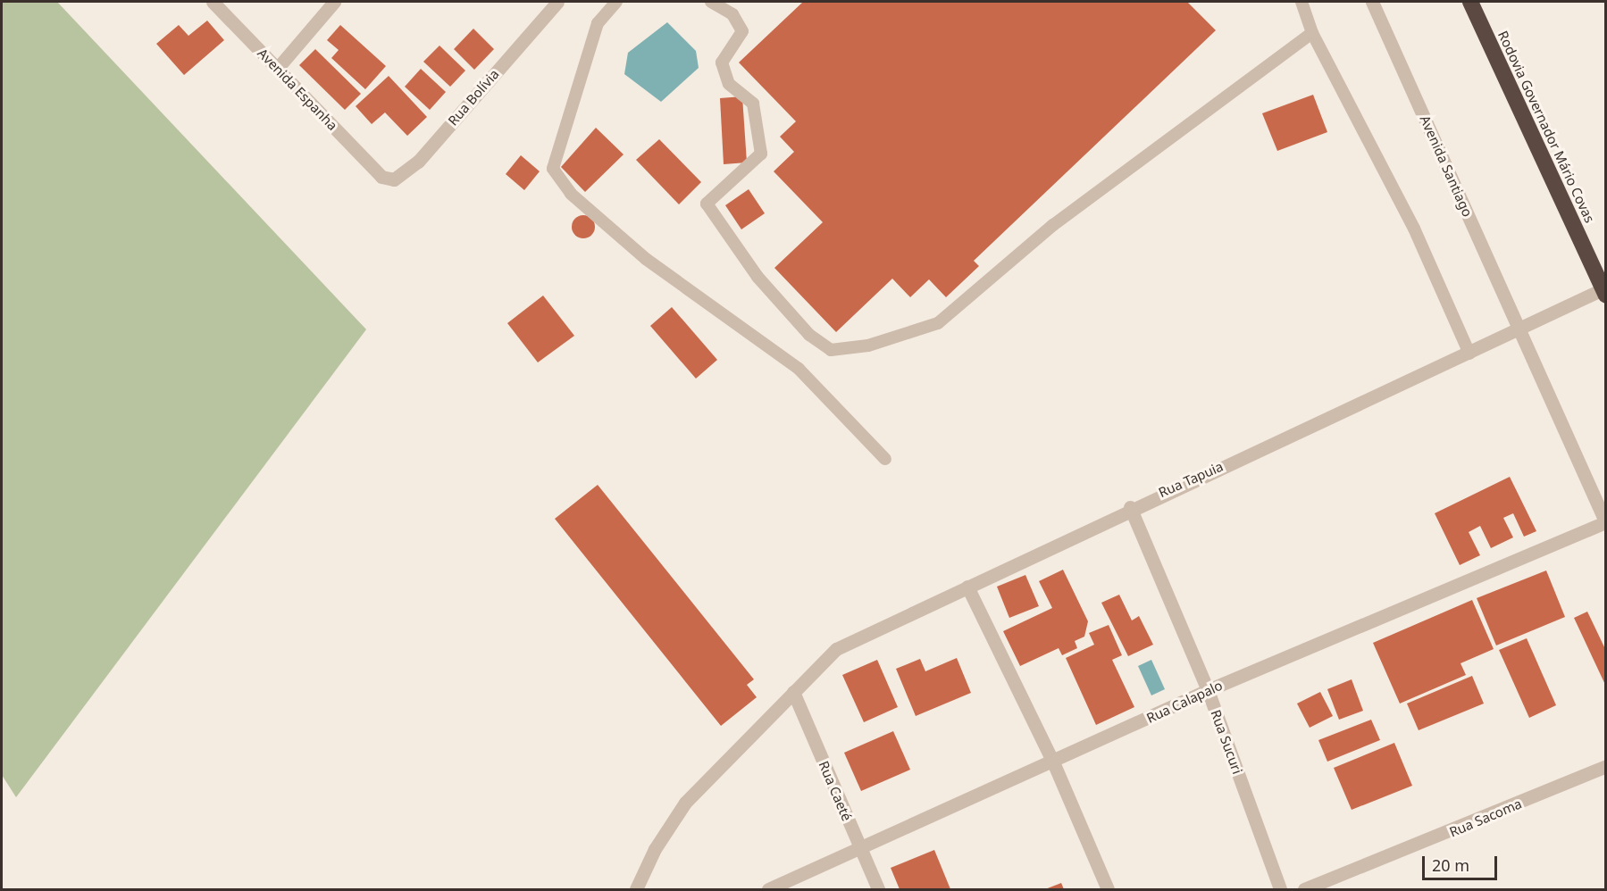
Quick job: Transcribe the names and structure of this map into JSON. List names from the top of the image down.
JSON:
{
  "streets": {
    "highway": ["Rodovia Governador Mário Covas"],
    "street": [
      "Avenida Espanha",
      "Rua Bolívia",
      "Avenida Santiago",
      "Rua Tapuia",
      "Rua Calapalo",
      "Rua Sucuri",
      "Rua Caeté",
      "Rua Sacoma"
    ]
  },
  "crossings": [
    ["Avenida Espanha", "Rua Bolívia"],
    ["Rodovia Governador Mário Covas", "Rua Tapuia"],
    ["Avenida Santiago", "Rua Tapuia"],
    ["Avenida Santiago", "Rua Calapalo"],
    ["Rua Tapuia", "Rua Sucuri"],
    ["Rua Tapuia", "Rua Caeté"],
    ["Rua Calapalo", "Rua Sucuri"],
    ["Rua Calapalo", "Rua Caeté"]
  ],
  "scale_bar": "20 m"
}
